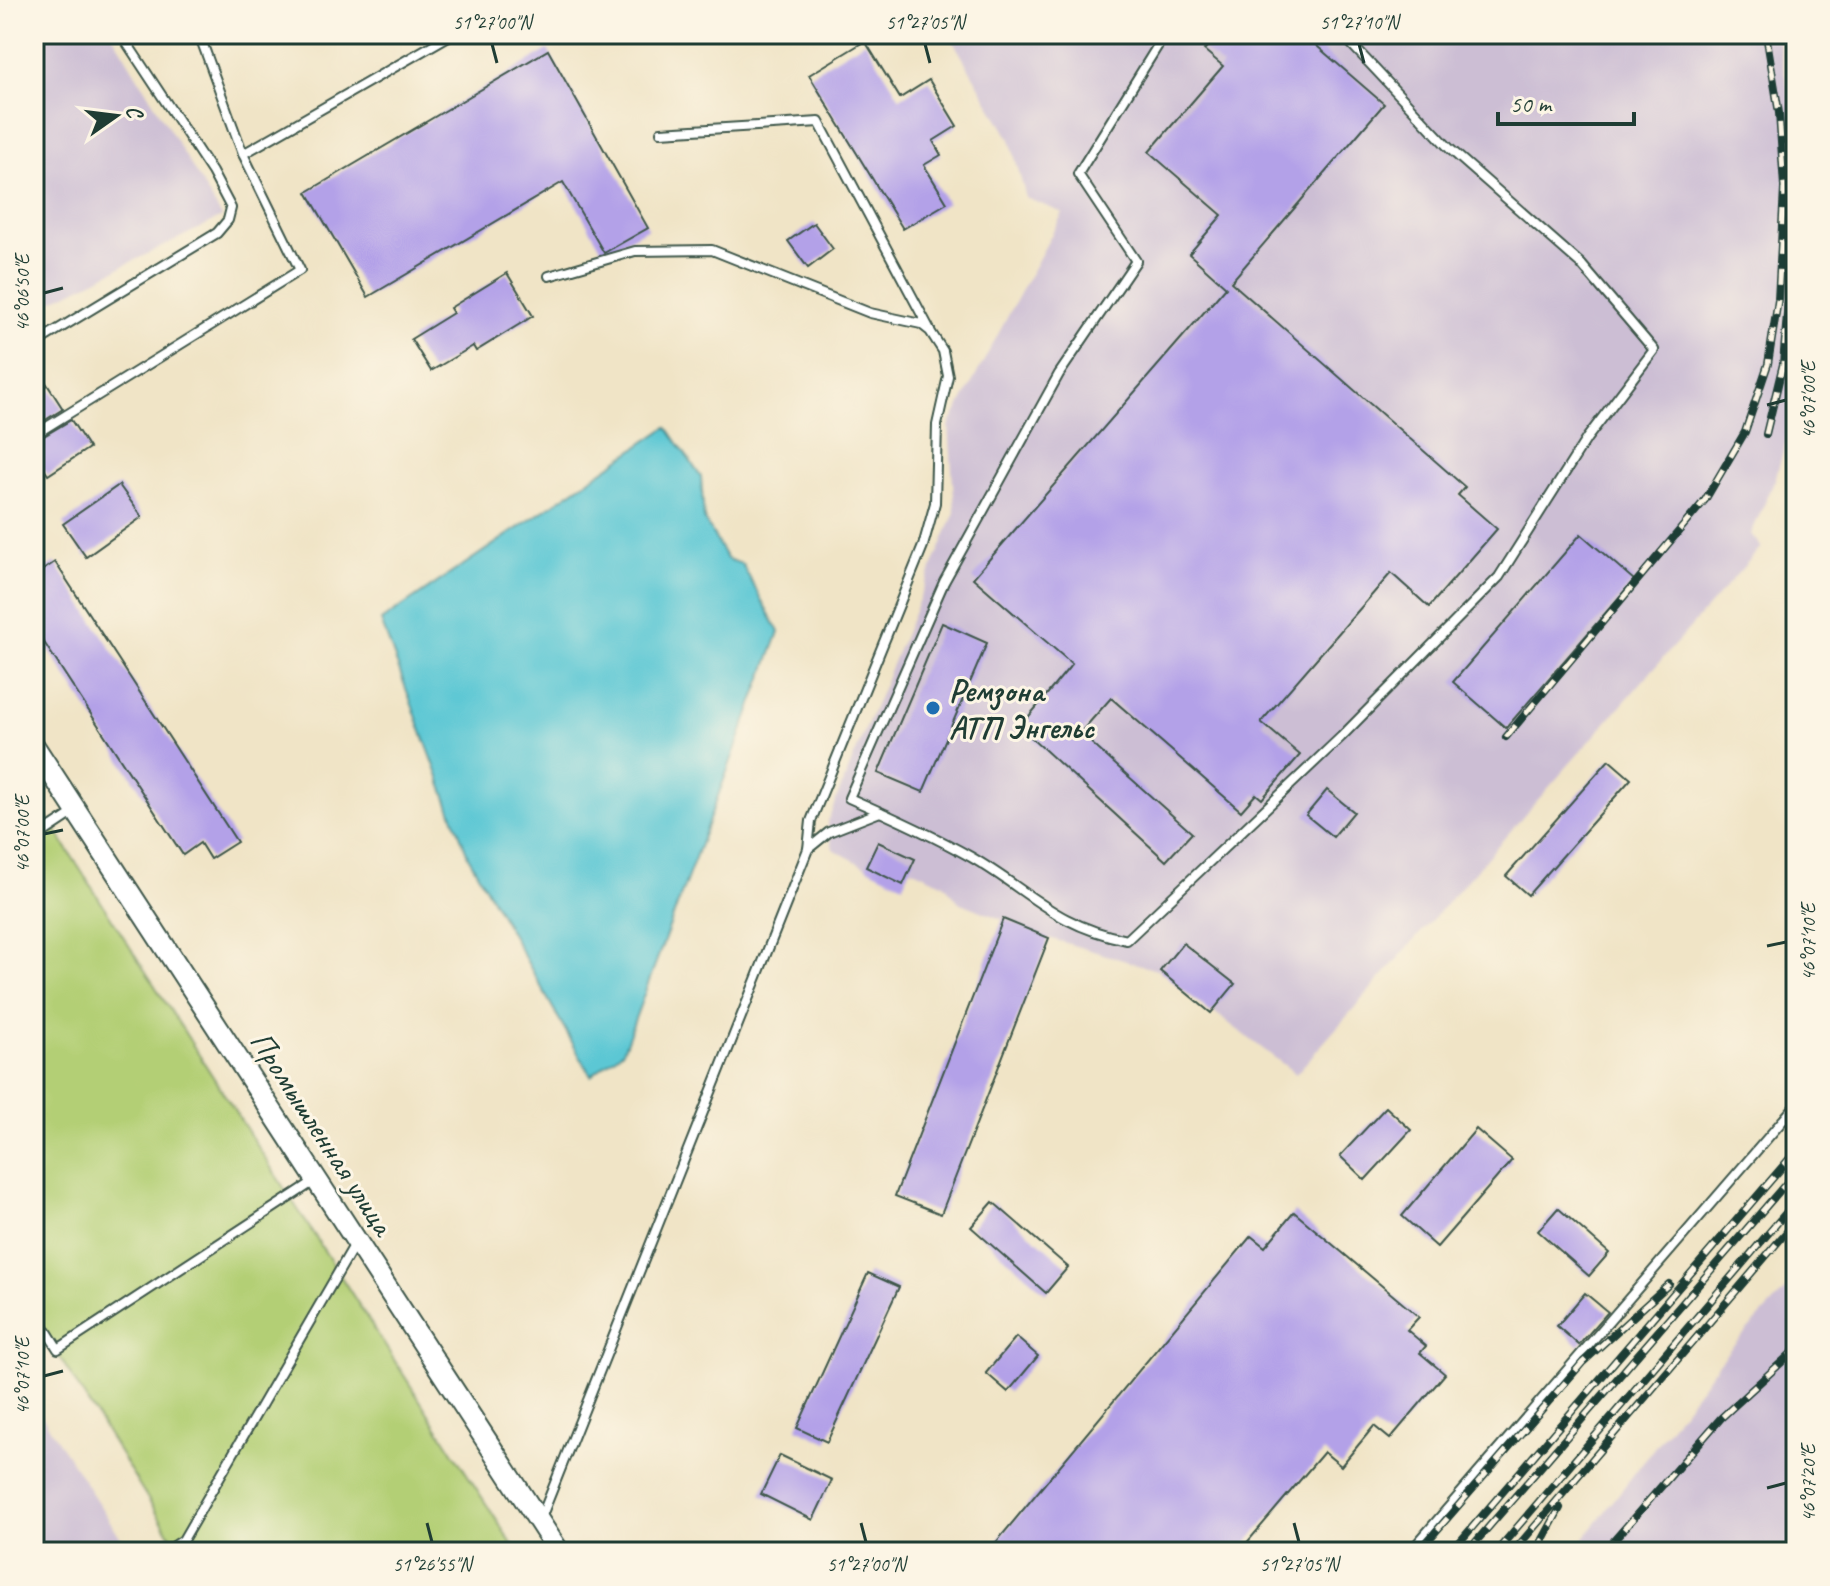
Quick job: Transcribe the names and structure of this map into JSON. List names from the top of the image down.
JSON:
{
  "streets": {
    "street": ["Промышленная улица"]
  },
  "places": ["Ремзона АТП Энгельс"],
  "scale_bar": "50 m",
  "north": "right",
  "coordinates": [
    "51°27'00\"N",
    "51°27'05\"N",
    "51°27'10\"N",
    "46°06'50\"E",
    "46°07'00\"E",
    "46°07'10\"E",
    "46°07'20\"E",
    "51°26'55\"N"
  ]
}
